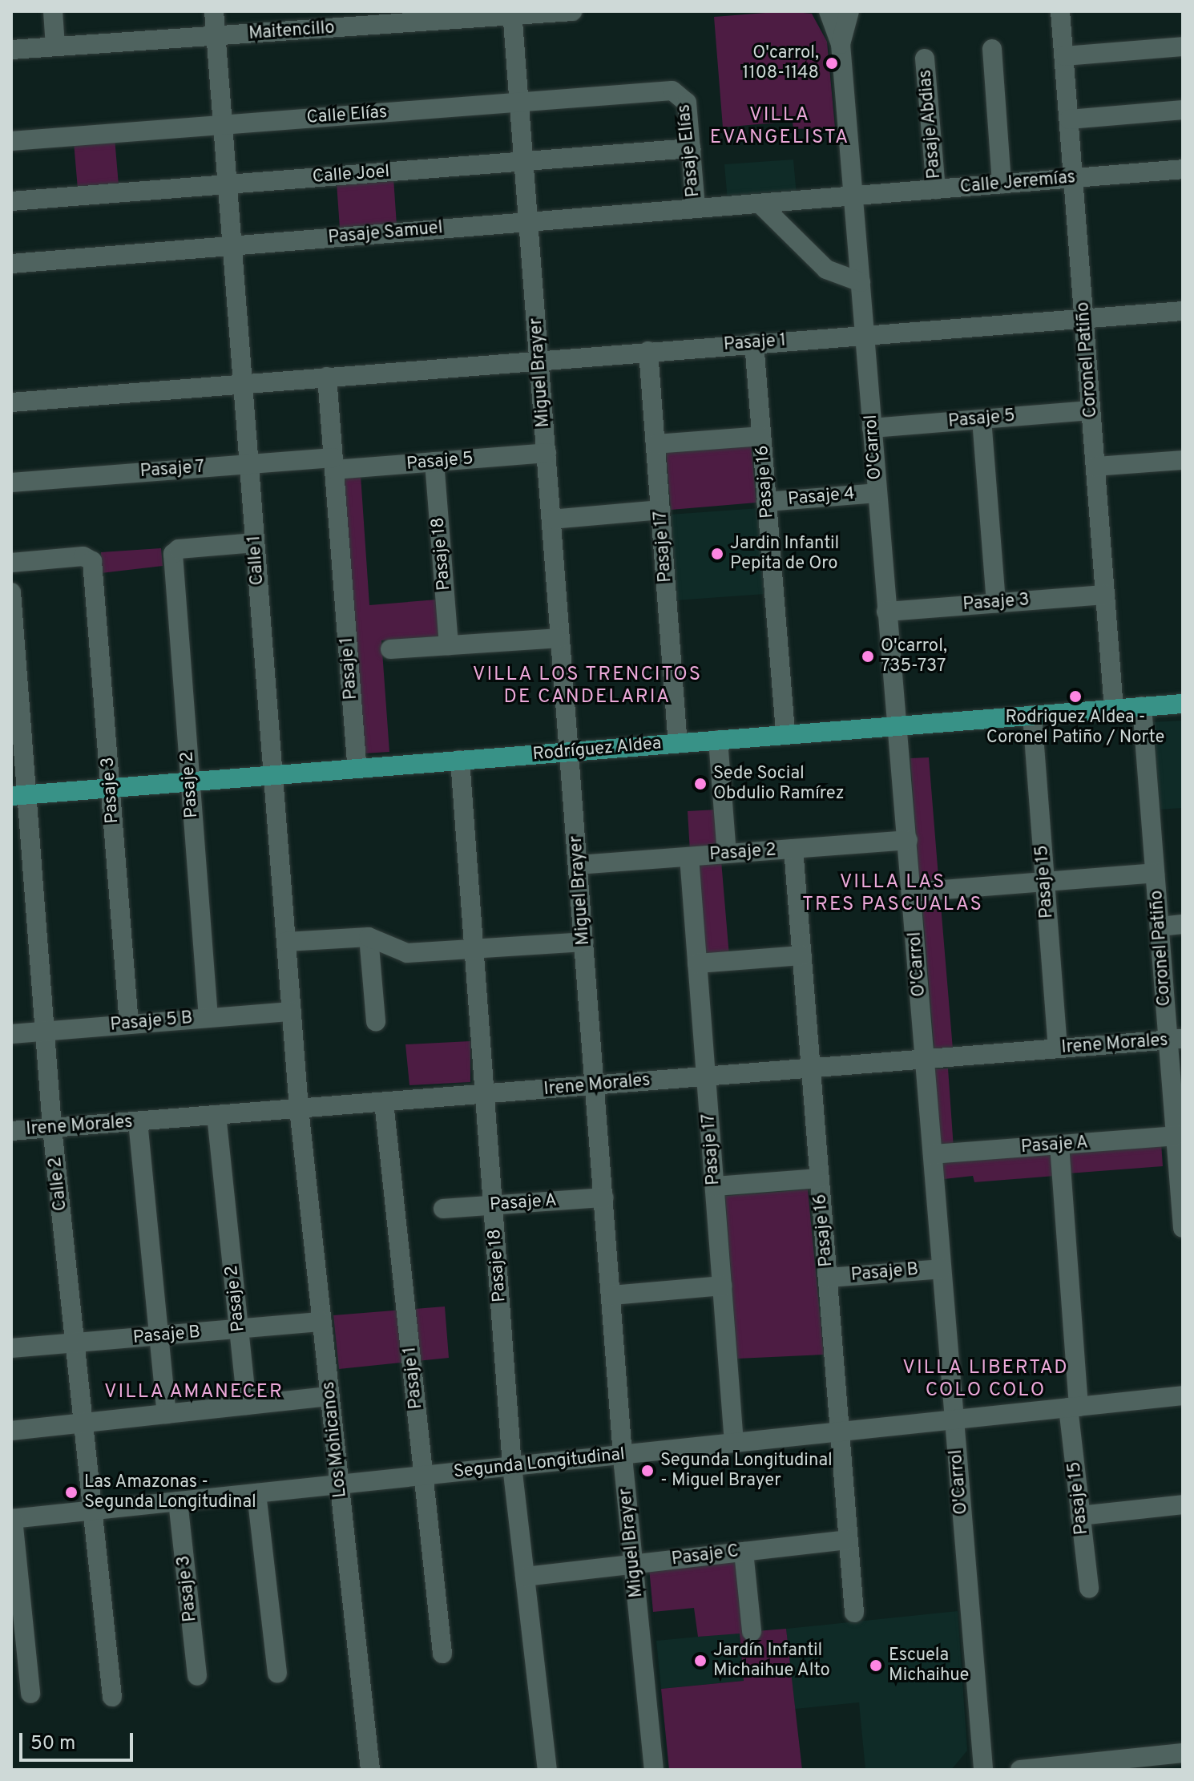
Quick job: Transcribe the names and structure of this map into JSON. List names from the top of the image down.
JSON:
{
  "streets": {
    "main road": ["Rodríguez Aldea"],
    "street": [
      "Maitencillo",
      "Calle Elías",
      "Pasaje Abdias",
      "Pasaje Elías",
      "Calle Joel",
      "Calle Jeremías",
      "Pasaje Samuel",
      "Pasaje 1",
      "Coronel Patiño",
      "Miguel Brayer",
      "Pasaje 5",
      "O'Carrol",
      "Pasaje 7",
      "Pasaje 16",
      "Pasaje 4",
      "Pasaje 17",
      "Pasaje 18",
      "Calle 1",
      "Pasaje 3",
      "Pasaje 2",
      "Pasaje 15",
      "Pasaje 5 B",
      "Irene Morales",
      "Pasaje A",
      "Calle 2",
      "Pasaje B",
      "Los Mohicanos",
      "Segunda Longitudinal",
      "Pasaje C"
    ]
  },
  "crossings": [
    ["Maitencillo", "Miguel Brayer"],
    ["Maitencillo", "Calle 1"],
    ["Calle Elías", "Pasaje Elías"],
    ["Calle Elías", "Miguel Brayer"],
    ["Calle Elías", "Calle 1"],
    ["Pasaje Abdias", "Calle Jeremías"],
    ["Pasaje Elías", "Calle Joel"],
    ["Pasaje Elías", "Pasaje Samuel"],
    ["Calle Joel", "Miguel Brayer"],
    ["Calle Joel", "Calle 1"],
    ["Calle Jeremías", "Pasaje Samuel"],
    ["Calle Jeremías", "Coronel Patiño"],
    ["Calle Jeremías", "O'Carrol"],
    ["Pasaje Samuel", "Miguel Brayer"],
    ["Pasaje Samuel", "Calle 1"],
    ["Pasaje 1", "Coronel Patiño"],
    ["Pasaje 1", "Miguel Brayer"],
    ["Pasaje 1", "Pasaje 5"],
    ["Pasaje 1", "O'Carrol"],
    ["Pasaje 1", "Pasaje 7"],
    ["Pasaje 1", "Pasaje 16"],
    ["Pasaje 1", "Pasaje 17"],
    ["Pasaje 1", "Calle 1"],
    ["Pasaje 1", "Rodríguez Aldea"],
    ["Pasaje 1", "Irene Morales"],
    ["Pasaje 1", "Segunda Longitudinal"],
    ["Coronel Patiño", "Pasaje 5"],
    ["Coronel Patiño", "Pasaje 3"],
    ["Coronel Patiño", "Rodríguez Aldea"],
    ["Coronel Patiño", "Irene Morales"],
    ["Coronel Patiño", "Pasaje A"],
    ["Miguel Brayer", "Pasaje 5"],
    ["Miguel Brayer", "Rodríguez Aldea"],
    ["Miguel Brayer", "Pasaje 2"],
    ["Miguel Brayer", "Irene Morales"],
    ["Miguel Brayer", "Pasaje A"],
    ["Miguel Brayer", "Segunda Longitudinal"],
    ["Miguel Brayer", "Pasaje C"],
    ["Pasaje 5", "O'Carrol"],
    ["Pasaje 5", "Pasaje 7"],
    ["Pasaje 5", "Pasaje 18"],
    ["O'Carrol", "Pasaje 4"],
    ["O'Carrol", "Pasaje 3"],
    ["O'Carrol", "Rodríguez Aldea"],
    ["O'Carrol", "Pasaje 2"],
    ["O'Carrol", "Irene Morales"],
    ["O'Carrol", "Pasaje A"],
    ["O'Carrol", "Pasaje B"],
    ["O'Carrol", "Segunda Longitudinal"],
    ["Pasaje 7", "Calle 1"],
    ["Pasaje 16", "Pasaje 4"],
    ["Pasaje 16", "Rodríguez Aldea"],
    ["Pasaje 16", "Pasaje 2"],
    ["Pasaje 16", "Irene Morales"],
    ["Pasaje 16", "Pasaje B"],
    ["Pasaje 16", "Segunda Longitudinal"],
    ["Pasaje 16", "Pasaje C"],
    ["Pasaje 17", "Rodríguez Aldea"],
    ["Pasaje 17", "Pasaje 2"],
    ["Pasaje 17", "Irene Morales"],
    ["Pasaje 17", "Segunda Longitudinal"],
    ["Pasaje 18", "Rodríguez Aldea"],
    ["Pasaje 18", "Irene Morales"],
    ["Pasaje 18", "Pasaje A"],
    ["Pasaje 18", "Segunda Longitudinal"],
    ["Pasaje 18", "Pasaje C"],
    ["Calle 1", "Rodríguez Aldea"],
    ["Calle 1", "Pasaje 2"],
    ["Calle 1", "Pasaje 5 B"],
    ["Calle 1", "Irene Morales"],
    ["Calle 1", "Los Mohicanos"],
    ["Pasaje 3", "Rodríguez Aldea"],
    ["Pasaje 3", "Pasaje 5 B"],
    ["Pasaje 3", "Segunda Longitudinal"],
    ["Rodríguez Aldea", "Pasaje 2"],
    ["Rodríguez Aldea", "Pasaje 15"],
    ["Rodríguez Aldea", "Calle 2"],
    ["Pasaje 2", "Pasaje 5 B"],
    ["Pasaje 2", "Irene Morales"],
    ["Pasaje 2", "Pasaje B"],
    ["Pasaje 15", "Irene Morales"],
    ["Pasaje 15", "Pasaje A"],
    ["Pasaje 15", "Segunda Longitudinal"],
    ["Pasaje 5 B", "Calle 2"],
    ["Irene Morales", "Calle 2"],
    ["Irene Morales", "Los Mohicanos"],
    ["Calle 2", "Pasaje B"],
    ["Calle 2", "Segunda Longitudinal"],
    ["Pasaje B", "Los Mohicanos"],
    ["Los Mohicanos", "Segunda Longitudinal"]
  ],
  "districts": [
    "VILLA EVANGELISTA",
    "VILLA LOS TRENCITOS DE CANDELARIA",
    "VILLA LAS TRES PASCUALAS",
    "VILLA LIBERTAD COLO COLO",
    "VILLA AMANECER"
  ],
  "places": [
    "O'carrol, 1108-1148",
    "Jardin Infantil Pepita de Oro",
    "O'carrol, 735-737",
    "Rodriguez Aldea - Coronel Patiño / Norte",
    "Sede Social Obdulio Ramírez",
    "Segunda Longitudinal - Miguel Brayer",
    "Las Amazonas - Segunda Longitudinal",
    "Jardín Infantil Michaihue Alto",
    "Escuela Michaihue"
  ],
  "scale_bar": "50 m"
}
